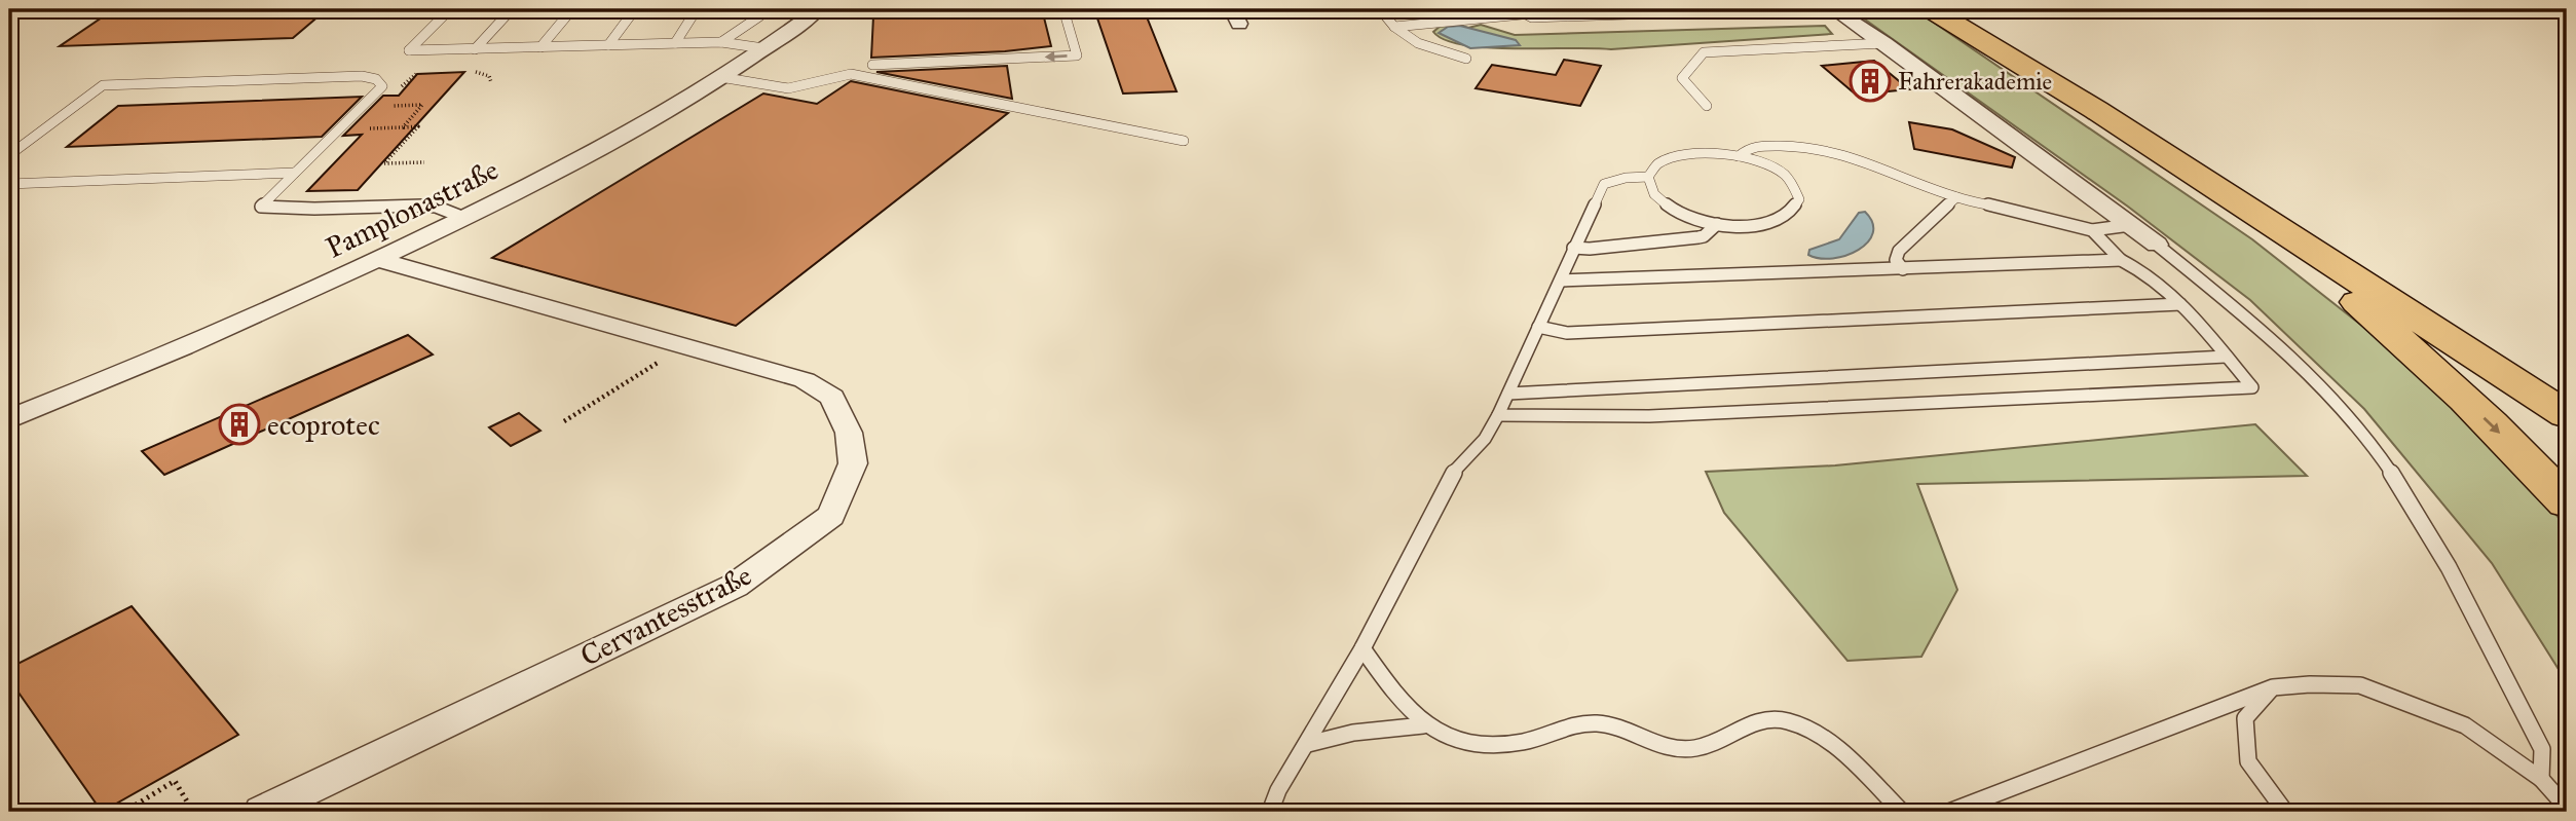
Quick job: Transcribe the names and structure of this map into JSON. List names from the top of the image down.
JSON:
{
  "streets": {
    "street": ["Pamplonastraße", "Cervantesstraße"]
  },
  "crossings": [
    ["Pamplonastraße", "Cervantesstraße"]
  ],
  "places": {
    "building": ["Fahrerakademie", "ecoprotec"]
  }
}
